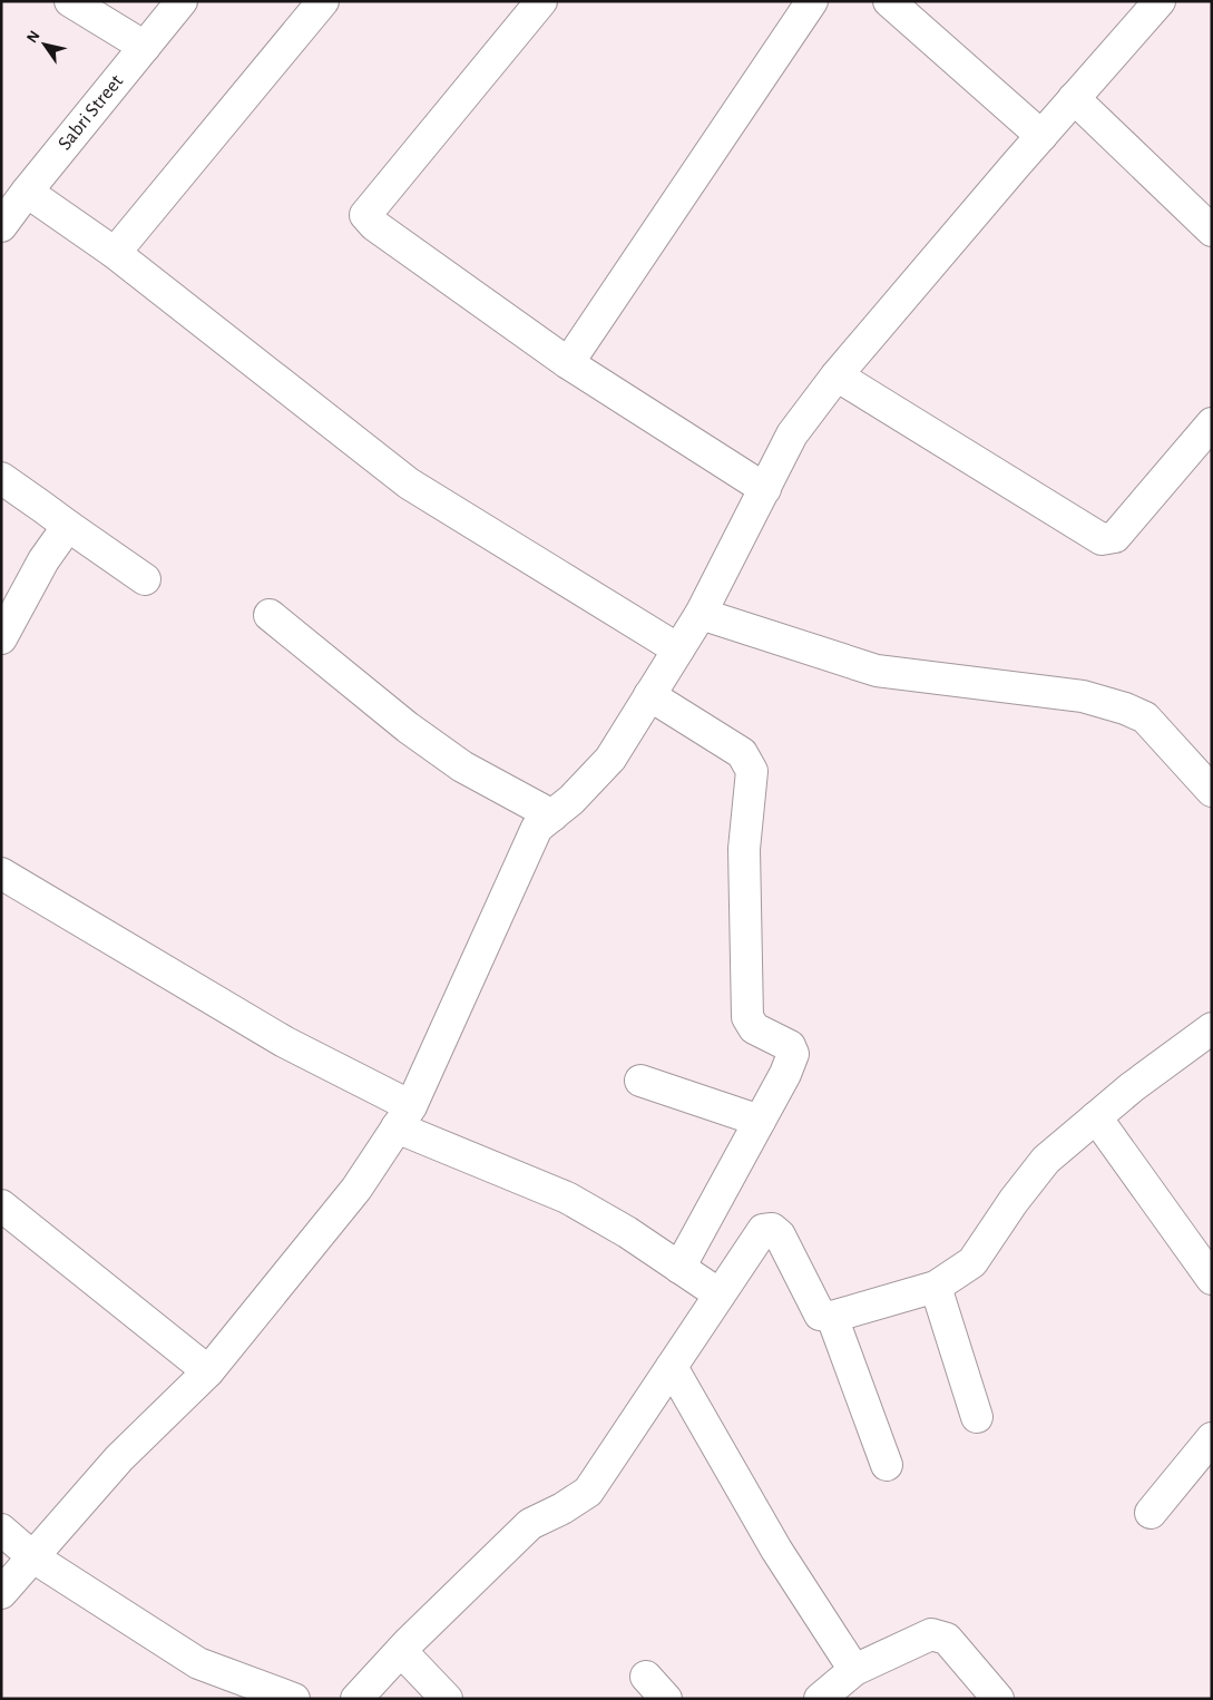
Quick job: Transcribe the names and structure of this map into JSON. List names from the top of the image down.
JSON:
{
  "streets": {
    "street": ["Sabri Street"]
  },
  "north": "top left"
}
